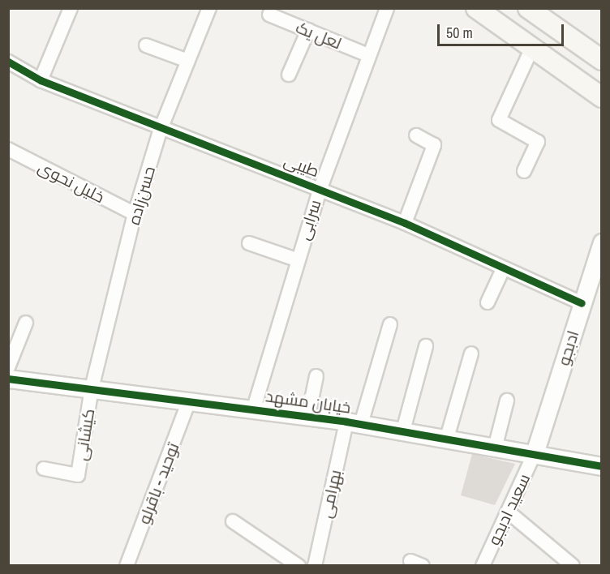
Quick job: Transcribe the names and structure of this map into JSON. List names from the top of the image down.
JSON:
{
  "streets": {
    "street": [
      "لعل یک",
      "طیبی",
      "خلیل نحوی",
      "حسن‌زاده",
      "سرابی",
      "ادبجو",
      "خیابان مشهد",
      "کیشانی",
      "توحید - باقرلو",
      "بهرامی",
      "سعید ادبجو"
    ]
  },
  "crossings": [
    ["لعل یک", "سرابی"],
    ["طیبی", "حسن‌زاده"],
    ["طیبی", "سرابی"],
    ["طیبی", "ادبجو"],
    ["خلیل نحوی", "حسن‌زاده"],
    ["حسن‌زاده", "خیابان مشهد"],
    ["حسن‌زاده", "کیشانی"],
    ["سرابی", "خیابان مشهد"],
    ["ادبجو", "خیابان مشهد"],
    ["ادبجو", "سعید ادبجو"],
    ["خیابان مشهد", "کیشانی"],
    ["خیابان مشهد", "توحید - باقرلو"],
    ["خیابان مشهد", "بهرامی"],
    ["خیابان مشهد", "سعید ادبجو"]
  ],
  "scale_bar": "50 m"
}
